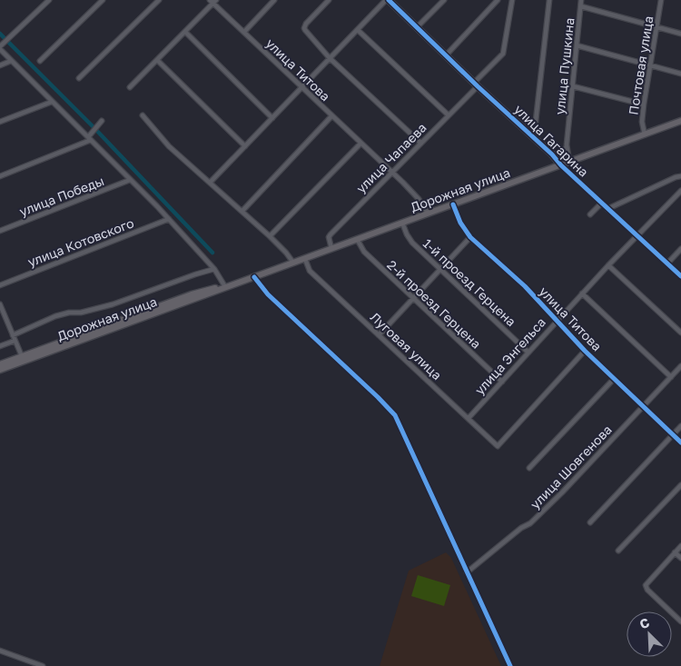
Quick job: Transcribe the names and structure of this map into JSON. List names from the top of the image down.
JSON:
{
  "streets": {
    "main road": ["улица Гагарина", "Дорожная улица"],
    "street": [
      "Почтовая улица",
      "улица Пушкина",
      "улица Титова",
      "улица Чапаева",
      "улица Победы",
      "улица Котовского",
      "1-й проезд Герцена",
      "2-й проезд Герцена",
      "Луговая улица",
      "улица Энгельса",
      "улица Шовгенова"
    ]
  },
  "crossings": [
    ["Почтовая улица", "Дорожная улица"],
    ["улица Пушкина", "Дорожная улица"],
    ["улица Титова", "улица Чапаева"],
    ["улица Титова", "Дорожная улица"],
    ["улица Титова", "Луговая улица"],
    ["улица Титова", "улица Энгельса"],
    ["улица Титова", "улица Шовгенова"],
    ["улица Гагарина", "улица Чапаева"],
    ["улица Гагарина", "Дорожная улица"],
    ["улица Гагарина", "улица Энгельса"],
    ["улица Чапаева", "Дорожная улица"],
    ["Дорожная улица", "1-й проезд Герцена"],
    ["Дорожная улица", "2-й проезд Герцена"],
    ["Дорожная улица", "Луговая улица"],
    ["1-й проезд Герцена", "улица Энгельса"],
    ["2-й проезд Герцена", "улица Энгельса"],
    ["Луговая улица", "улица Энгельса"]
  ],
  "north": "top left"
}
